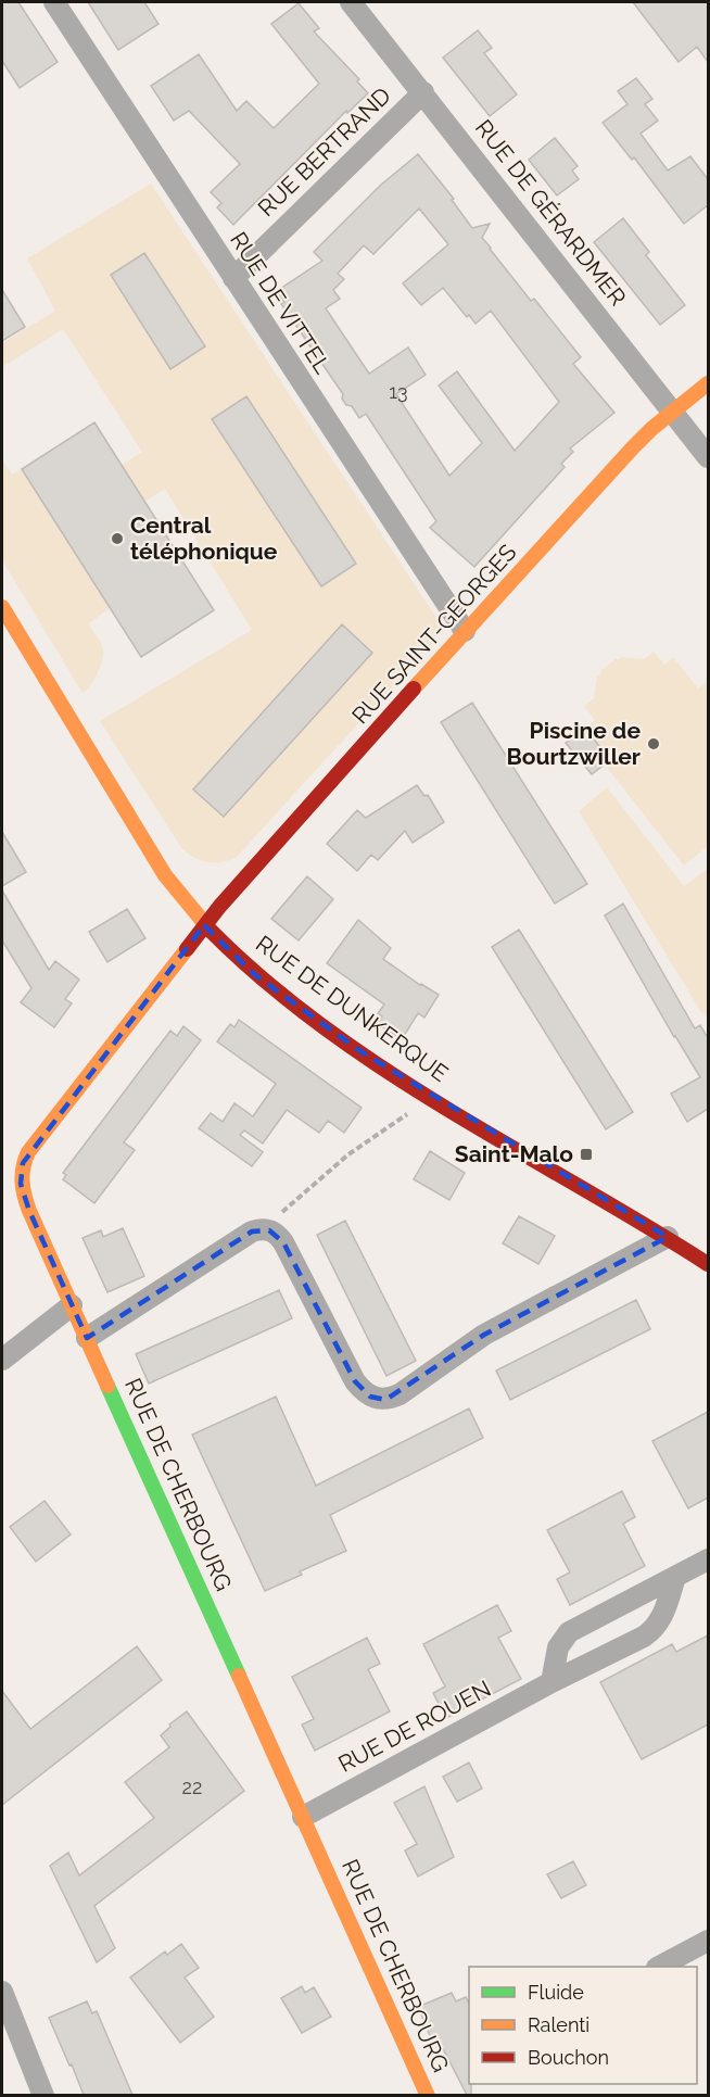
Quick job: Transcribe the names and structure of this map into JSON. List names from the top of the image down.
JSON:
{
  "streets": {
    "street": [
      "RUE BERTRAND",
      "RUE DE GÉRARDMER",
      "RUE DE VITTEL",
      "RUE SAINT-GEORGES",
      "RUE DE DUNKERQUE",
      "RUE DE CHERBOURG",
      "RUE DE ROUEN"
    ]
  },
  "crossings": [
    ["RUE BERTRAND", "RUE DE GÉRARDMER"],
    ["RUE BERTRAND", "RUE DE VITTEL"],
    ["RUE DE GÉRARDMER", "RUE SAINT-GEORGES"],
    ["RUE DE VITTEL", "RUE SAINT-GEORGES"],
    ["RUE SAINT-GEORGES", "RUE DE DUNKERQUE"],
    ["RUE SAINT-GEORGES", "RUE DE CHERBOURG"],
    ["RUE DE DUNKERQUE", "RUE DE CHERBOURG"],
    ["RUE DE CHERBOURG", "RUE DE ROUEN"]
  ],
  "places": {
    "other": ["Central téléphonique", "Piscine de Bourtzwiller"],
    "transit": ["Saint-Malo"]
  },
  "house_numbers": ["13", "22"],
  "legend": ["Fluide", "Ralenti", "Bouchon"]
}
